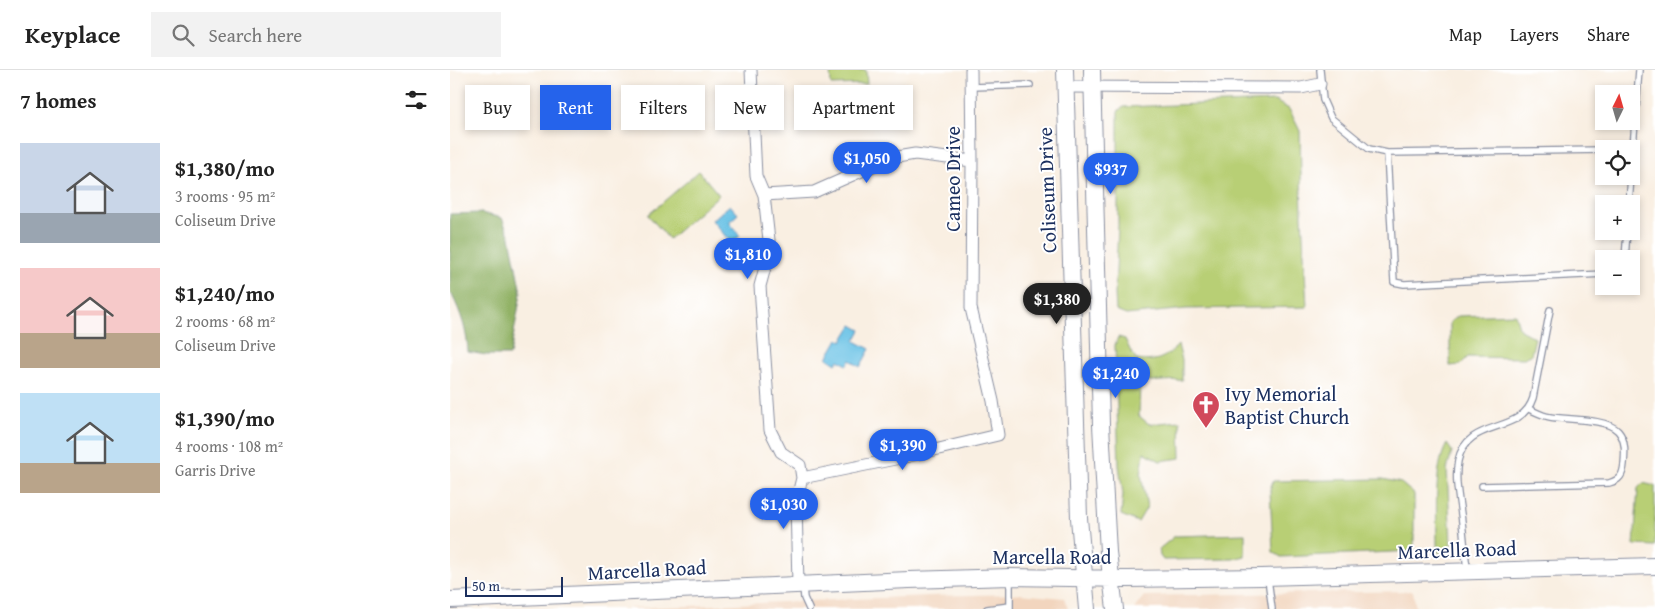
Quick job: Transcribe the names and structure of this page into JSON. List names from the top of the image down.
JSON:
{
  "streets": {
    "street": ["Cameo Drive", "Coliseum Drive", "Marcella Road"]
  },
  "crossings": [
    ["Coliseum Drive", "Marcella Road"]
  ],
  "places": {
    "church": ["Ivy Memorial Baptist Church"]
  },
  "scale_bar": "50 m",
  "north": "top",
  "page": {
    "header": "Keyplace",
    "search": "Search here",
    "nav": ["Map", "Layers", "Share"],
    "heading": "7 homes",
    "map_buttons": ["+", "−"],
    "chip": [
      "Buy",
      "Rent",
      "Filters",
      "New",
      "Apartment"
    ],
    "list": [
      {
        "name": "$1,380/mo",
        "note": "3 rooms · 95 m² · Coliseum Drive"
      },
      {
        "name": "$1,240/mo",
        "note": "2 rooms · 68 m² · Coliseum Drive"
      },
      {
        "name": "$1,390/mo",
        "note": "4 rooms · 108 m² · Garris Drive"
      }
    ],
    "price": [
      "$1,050",
      "$937",
      "$1,810",
      "$1,380",
      "$1,240",
      "$1,390",
      "$1,030"
    ],
    "scale": "50 m"
  }
}
